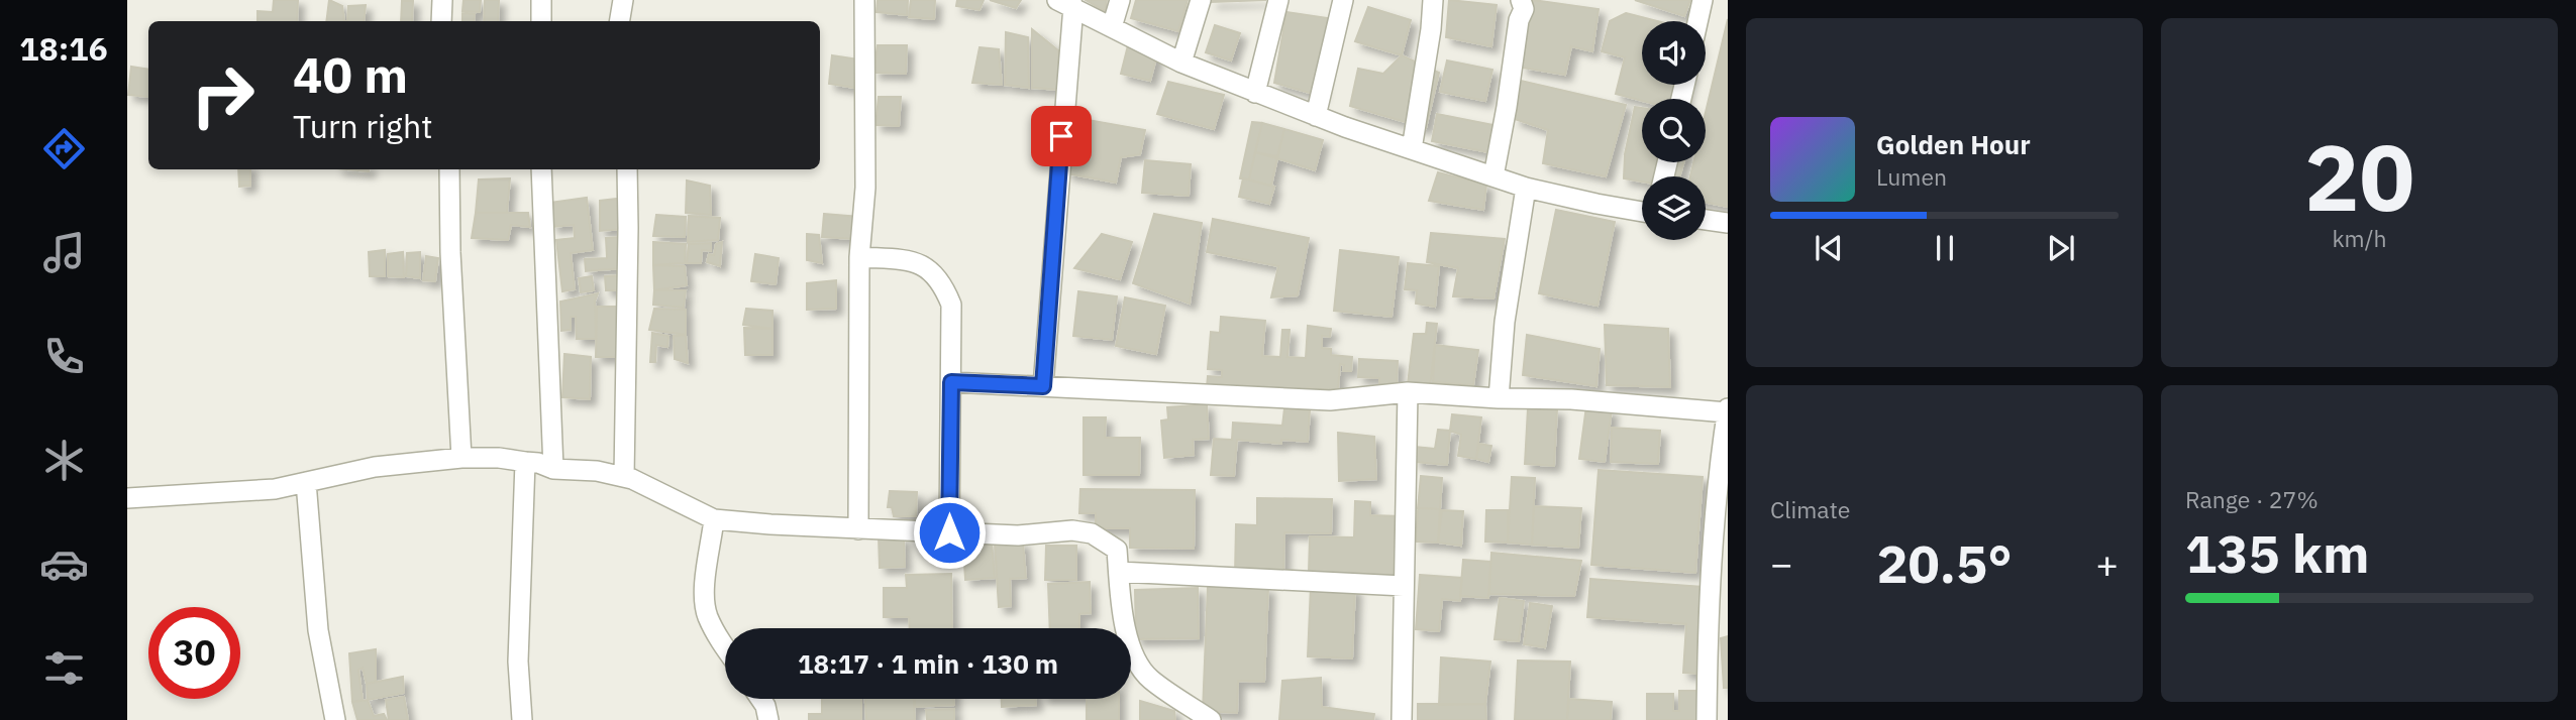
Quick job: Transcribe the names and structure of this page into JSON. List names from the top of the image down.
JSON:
{
  "page": {
    "tabs": "18:16",
    "tile": [
      ["20", "km/h"],
      "Climate",
      ["Range · 27%", "135 km"]
    ],
    "turn": ["40 m", "Turn right"],
    "song": ["Golden Hour", "Lumen"],
    "heat": ["−", "20.5°", "+"],
    "limit": "30",
    "trip": "18:17 · 1 min · 130 m"
  }
}
